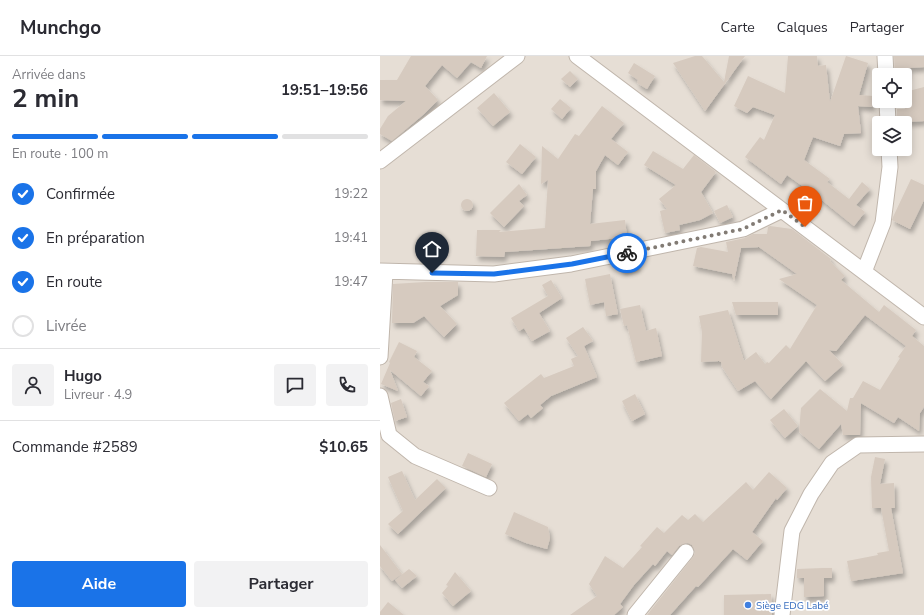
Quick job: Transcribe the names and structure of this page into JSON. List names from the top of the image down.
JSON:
{
  "places": ["Siège EDG Labé"],
  "page": {
    "header": "Munchgo",
    "nav": ["Carte", "Calques", "Partager"],
    "heading": ["2 min", "Arrivée dans", "19:51–19:56"],
    "panel": [
      "Hugo",
      "Livreur · 4.9",
      "Commande #2589",
      "$10.65"
    ],
    "bar": "En route · 100 m",
    "list": [
      ["Confirmée", "19:22"],
      ["En préparation", "19:41"],
      ["En route", "19:47"],
      "Livrée"
    ],
    "buttons": ["Aide", "Partager"]
  }
}
